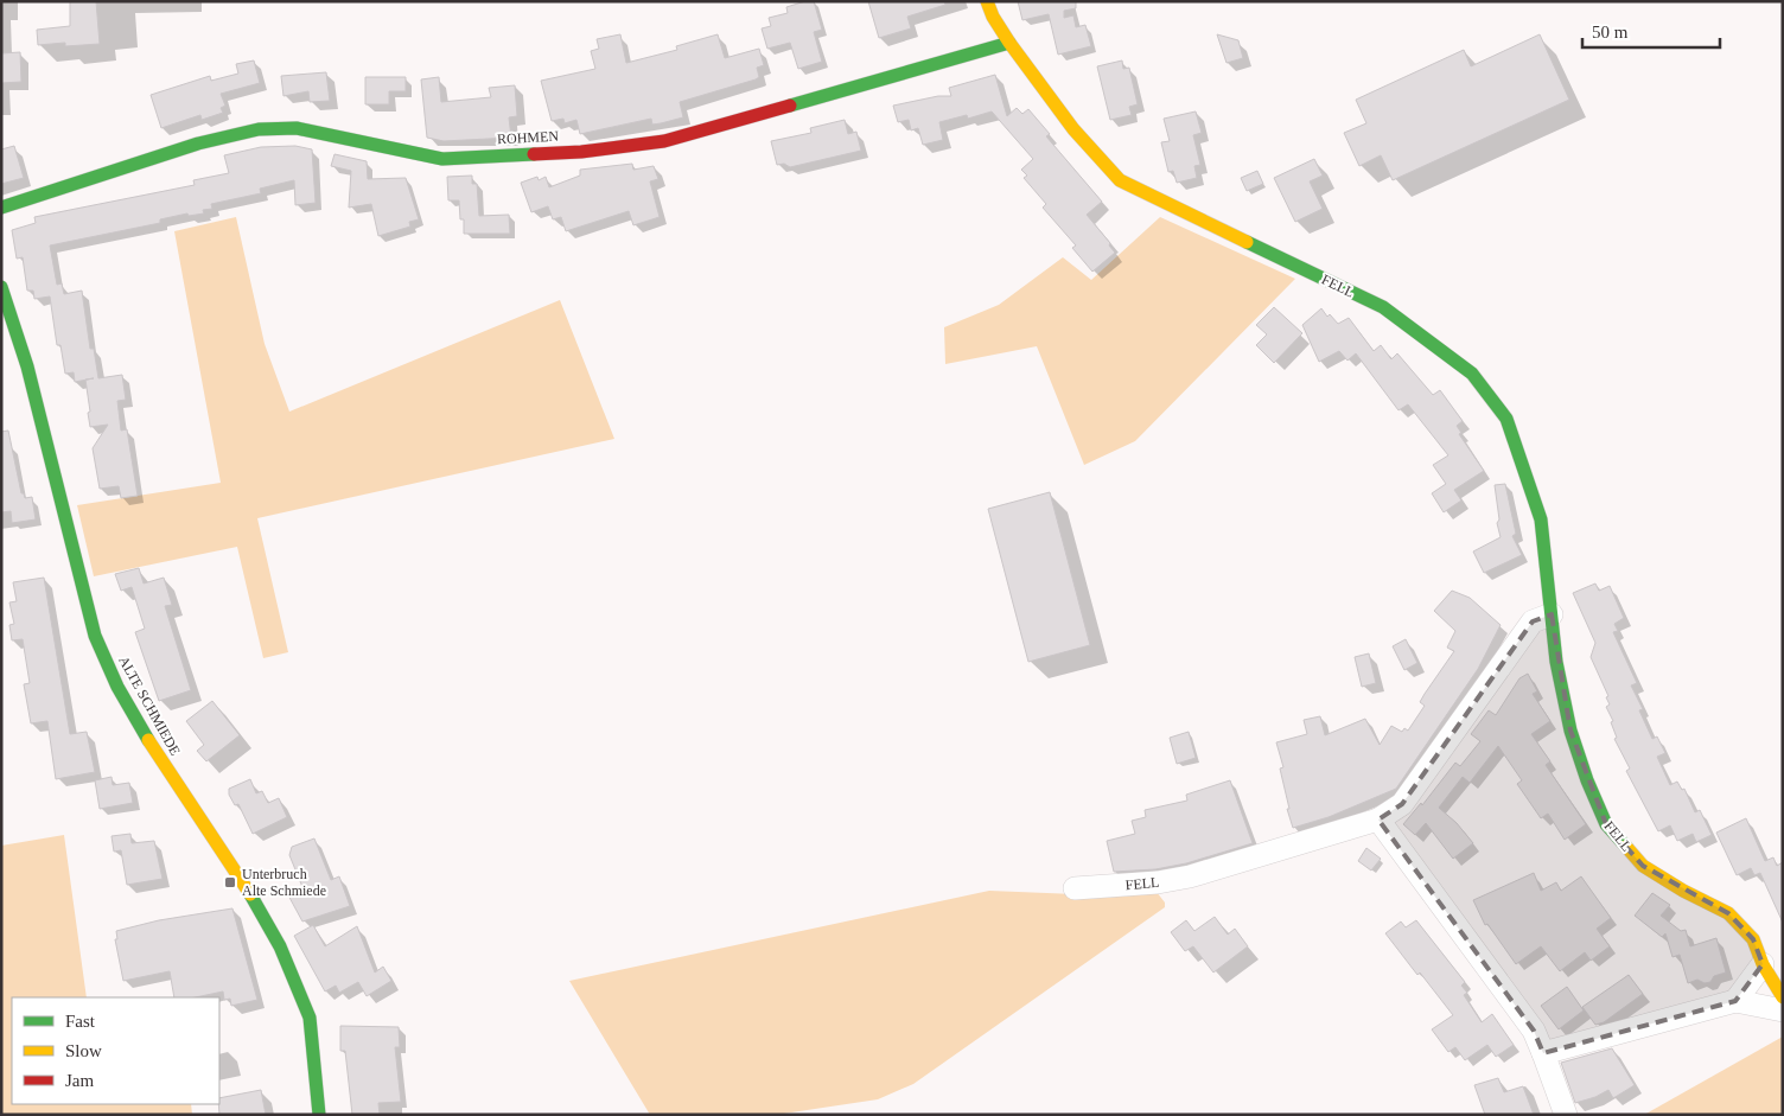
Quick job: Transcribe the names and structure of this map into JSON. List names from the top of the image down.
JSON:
{
  "streets": {
    "street": ["ROHMEN", "FELL", "ALTE SCHMIEDE"]
  },
  "crossings": [
    ["ROHMEN", "FELL"]
  ],
  "places": {
    "transit": ["Unterbruch Alte Schmiede"]
  },
  "legend": ["Fast", "Slow", "Jam"],
  "scale_bar": "50 m"
}
